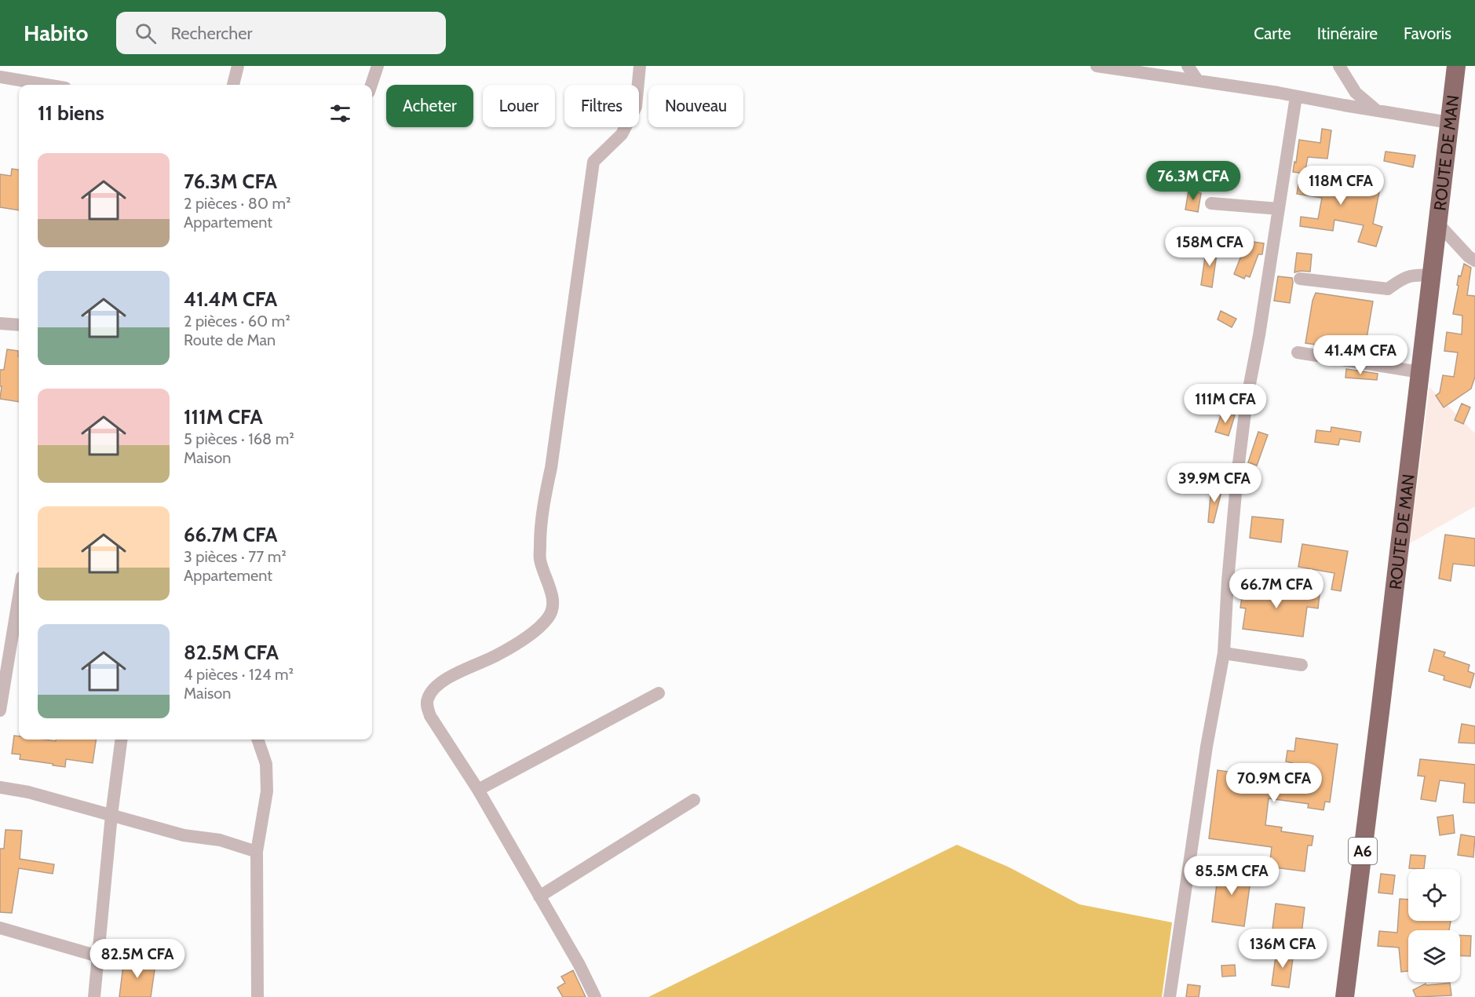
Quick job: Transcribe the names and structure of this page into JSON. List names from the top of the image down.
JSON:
{
  "streets": {
    "highway": ["ROUTE DE MAN", "A6"]
  },
  "page": {
    "header": "Habito",
    "search": "Rechercher",
    "nav": ["Carte", "Itinéraire", "Favoris"],
    "chip": [
      "Acheter",
      "Louer",
      "Filtres",
      "Nouveau"
    ],
    "heading": "11 biens",
    "list": [
      {
        "name": "76.3M CFA",
        "note": "2 pièces · 80 m² · Appartement"
      },
      {
        "name": "41.4M CFA",
        "note": "2 pièces · 60 m² · Route de Man"
      },
      {
        "name": "111M CFA",
        "note": "5 pièces · 168 m² · Maison"
      },
      {
        "name": "66.7M CFA",
        "note": "3 pièces · 77 m² · Appartement"
      },
      {
        "name": "82.5M CFA",
        "note": "4 pièces · 124 m² · Maison"
      }
    ],
    "price": [
      "76.3M CFA",
      "118M CFA",
      "158M CFA",
      "41.4M CFA",
      "111M CFA",
      "39.9M CFA",
      "66.7M CFA",
      "70.9M CFA",
      "85.5M CFA",
      "136M CFA",
      "82.5M CFA"
    ]
  }
}
